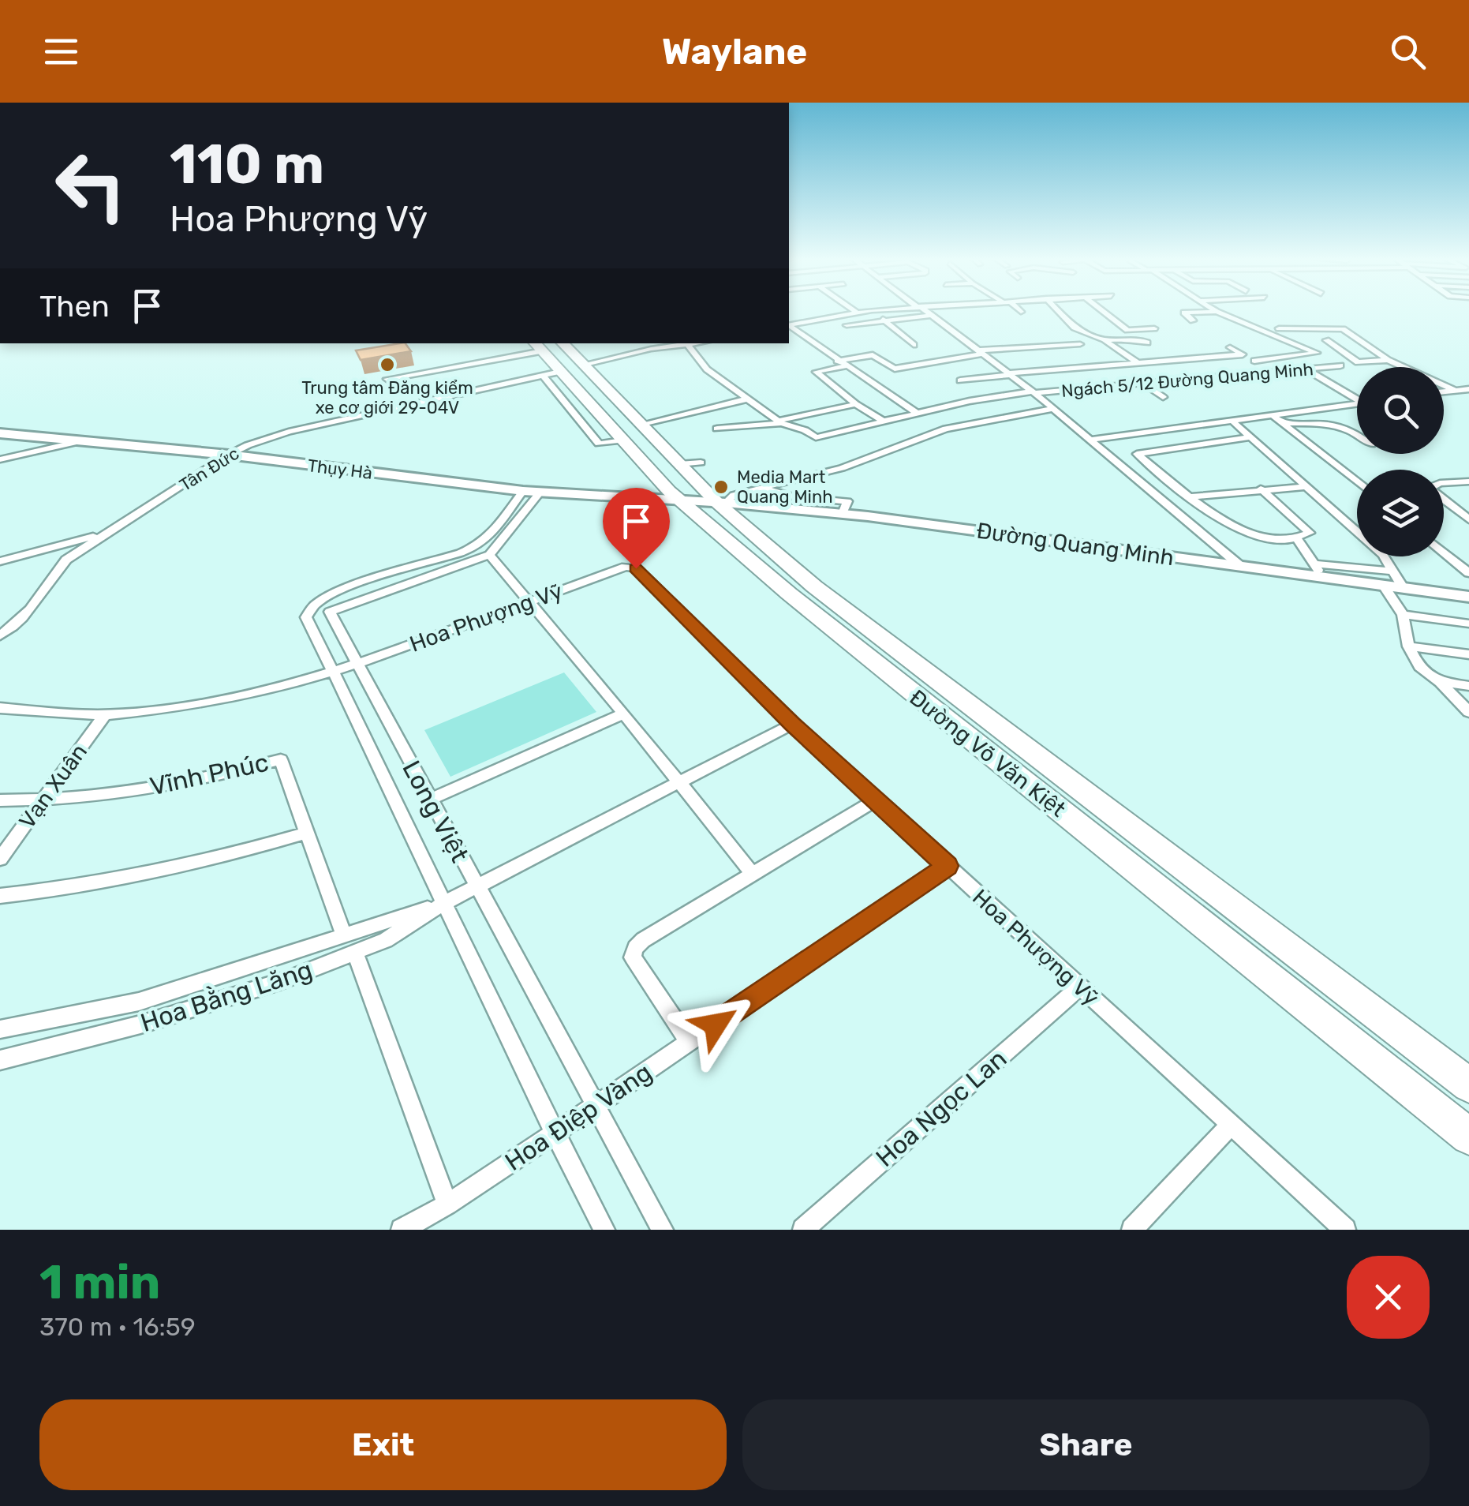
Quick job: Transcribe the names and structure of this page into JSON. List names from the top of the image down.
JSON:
{
  "streets": {
    "highway": ["Đường Võ Văn Kiệt"],
    "street": [
      "Ngách 5/12 Đường Quang Minh",
      "Tân Đức",
      "Thụy Hà",
      "Đường Quang Minh",
      "Hoa Phượng Vỹ",
      "Vĩnh Phúc",
      "Vạn Xuân",
      "Long Việt",
      "Hoa Bằng Lăng",
      "Hoa Ngọc Lan",
      "Hoa Điệp Vàng"
    ]
  },
  "crossings": [
    ["Tân Đức", "Thụy Hà"],
    ["Tân Đức", "Đường Võ Văn Kiệt"],
    ["Thụy Hà", "Đường Quang Minh"],
    ["Thụy Hà", "Đường Võ Văn Kiệt"],
    ["Đường Quang Minh", "Đường Võ Văn Kiệt"],
    ["Hoa Phượng Vỹ", "Vạn Xuân"],
    ["Hoa Phượng Vỹ", "Long Việt"],
    ["Hoa Phượng Vỹ", "Hoa Bằng Lăng"],
    ["Hoa Phượng Vỹ", "Hoa Ngọc Lan"],
    ["Hoa Phượng Vỹ", "Hoa Điệp Vàng"],
    ["Vĩnh Phúc", "Vạn Xuân"],
    ["Vĩnh Phúc", "Hoa Bằng Lăng"],
    ["Long Việt", "Hoa Bằng Lăng"],
    ["Long Việt", "Hoa Điệp Vàng"]
  ],
  "places": ["Trung tâm Đăng kiểm xe cơ giới 29-04V", "Media Mart Quang Minh"],
  "page": {
    "header": "Waylane",
    "turn": ["110 m", "Hoa Phượng Vỹ"],
    "then": "Then",
    "heading": ["1 min", "370 m · 16:59"],
    "buttons": ["Exit", "Share"]
  }
}
